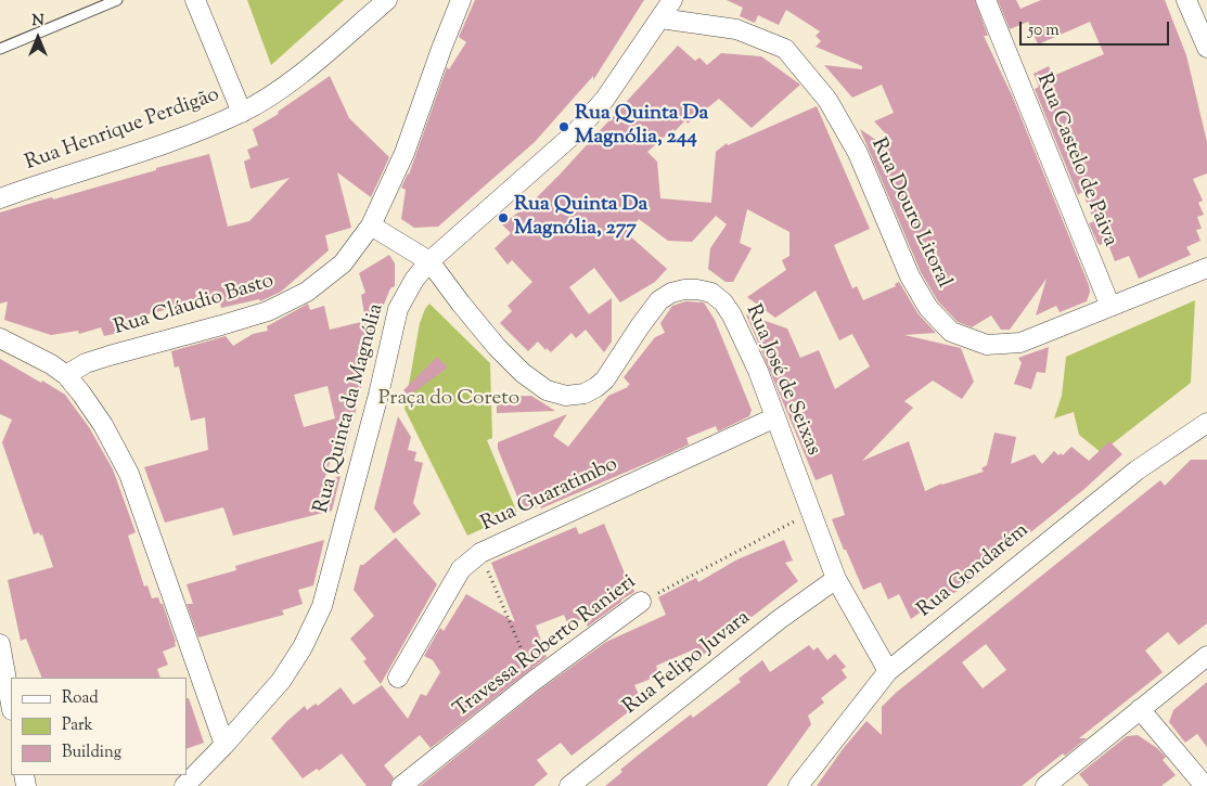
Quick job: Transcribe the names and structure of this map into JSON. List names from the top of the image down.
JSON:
{
  "streets": {
    "street": [
      "Rua Henrique Perdigão",
      "Rua Castelo de Paiva",
      "Rua Douro Litoral",
      "Rua Cláudio Basto",
      "Rua José de Seixas",
      "Rua Quinta da Magnólia",
      "Rua Guaratimbo",
      "Rua Gondarém",
      "Travessa Roberto Ranieri",
      "Rua Felipo Juvara"
    ]
  },
  "crossings": [
    ["Rua Castelo de Paiva", "Rua Douro Litoral"],
    ["Rua Douro Litoral", "Rua Quinta da Magnólia"],
    ["Rua Cláudio Basto", "Rua José de Seixas"],
    ["Rua José de Seixas", "Rua Quinta da Magnólia"],
    ["Rua José de Seixas", "Rua Guaratimbo"],
    ["Rua José de Seixas", "Rua Gondarém"],
    ["Rua José de Seixas", "Travessa Roberto Ranieri"],
    ["Rua José de Seixas", "Rua Felipo Juvara"]
  ],
  "parks": ["Praça do Coreto"],
  "places": ["Rua Quinta Da Magnólia, 244", "Rua Quinta Da Magnólia, 277"],
  "legend": ["Road", "Park", "Building"],
  "scale_bar": "50 m",
  "north": "top"
}
